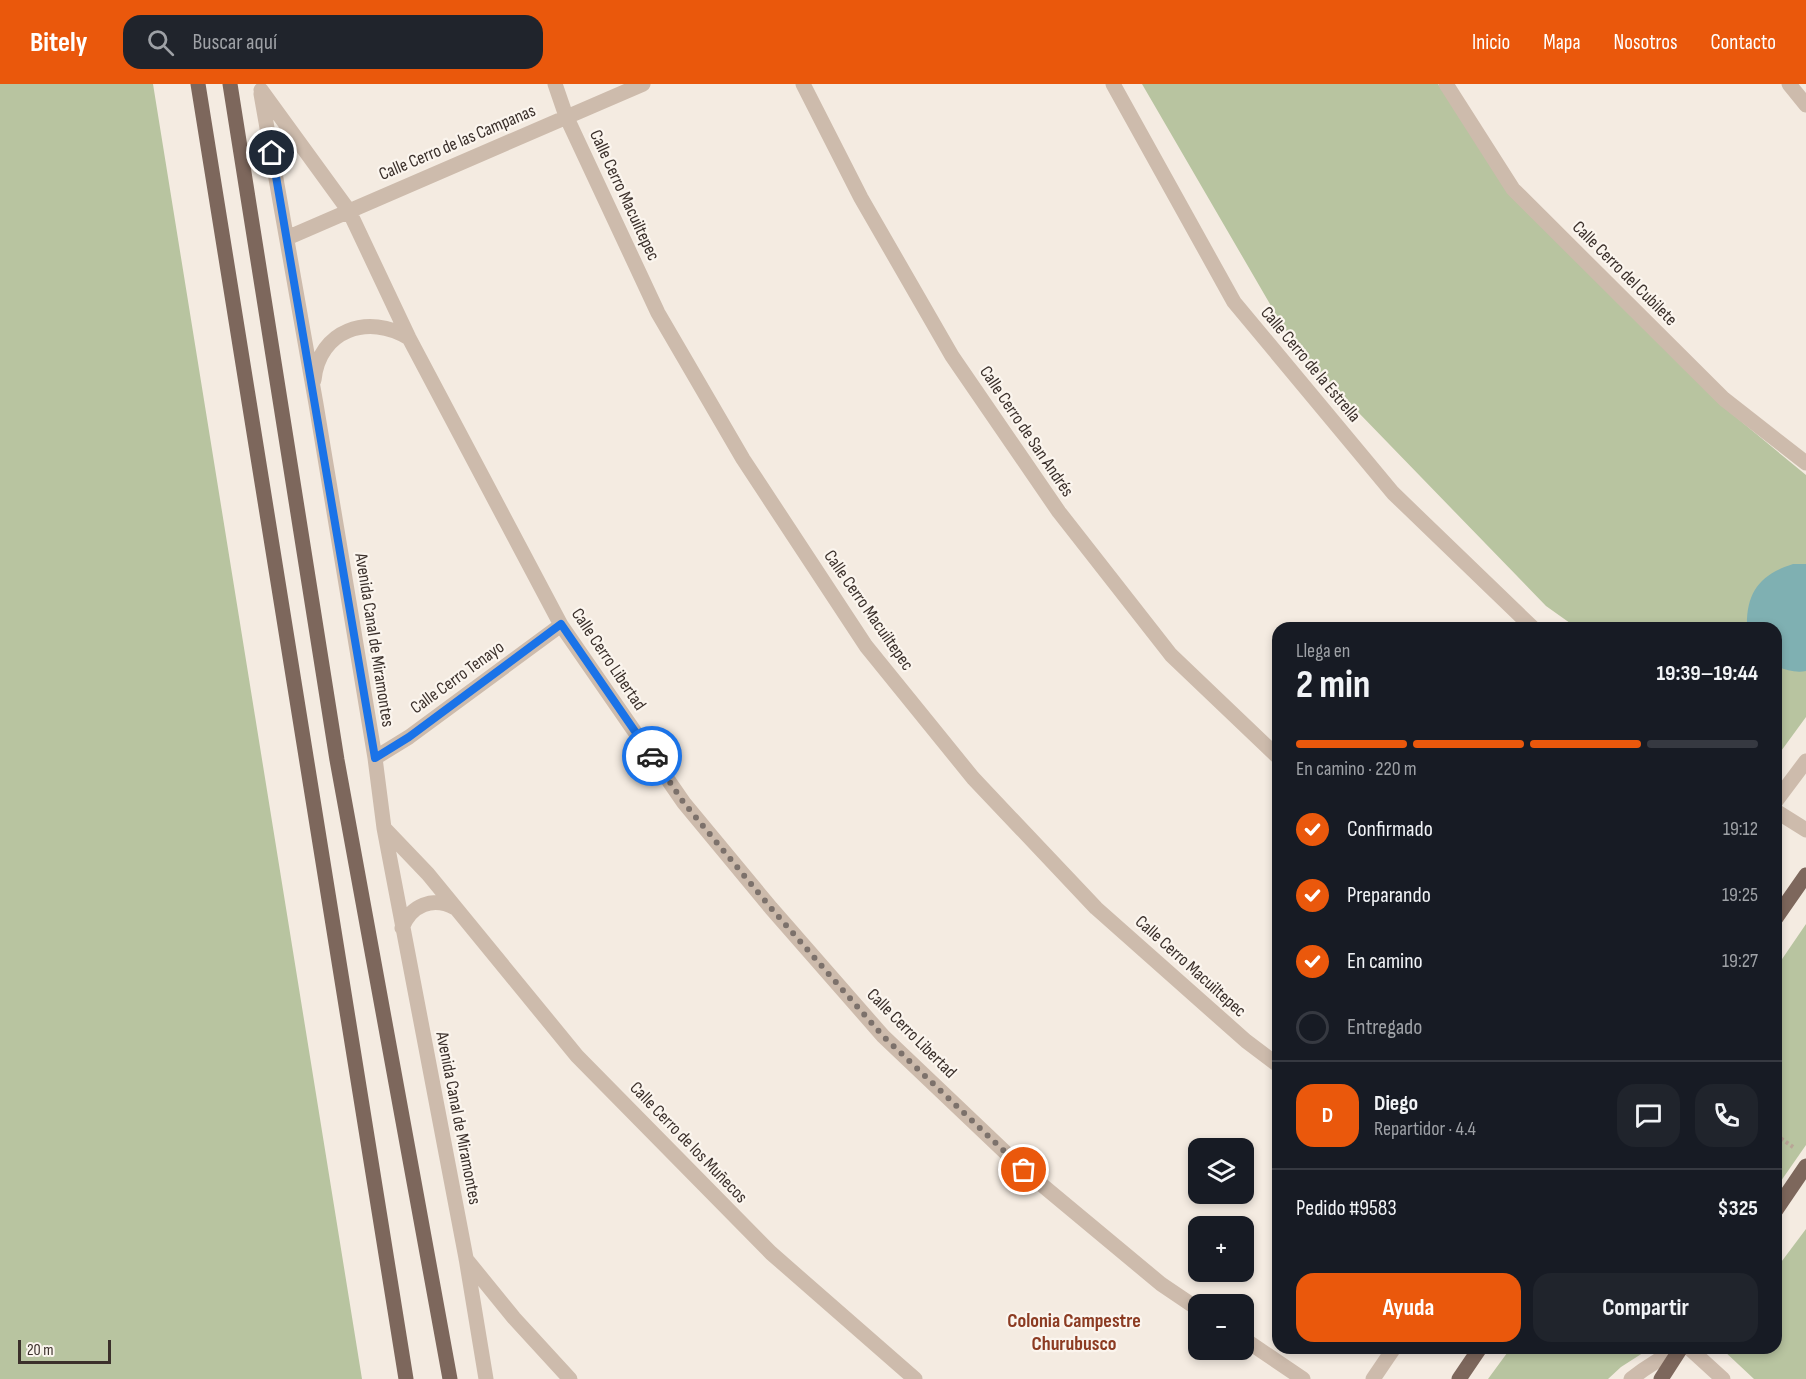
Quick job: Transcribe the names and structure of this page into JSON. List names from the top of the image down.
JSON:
{
  "streets": {
    "street": [
      "Calle Cerro de las Campanas",
      "Calle Cerro Macuiltepec",
      "Calle Cerro del Cubilete",
      "Calle Cerro de la Estrella",
      "Calle Cerro de San Andrés",
      "Avenida Canal de Miramontes",
      "Calle Cerro Libertad",
      "Calle Cerro Tenayo",
      "Calle Cerro de los Muñecos"
    ]
  },
  "crossings": [
    ["Calle Cerro de las Campanas", "Calle Cerro Macuiltepec"],
    ["Calle Cerro de las Campanas", "Avenida Canal de Miramontes"],
    ["Calle Cerro de las Campanas", "Calle Cerro Libertad"],
    ["Avenida Canal de Miramontes", "Calle Cerro Libertad"],
    ["Avenida Canal de Miramontes", "Calle Cerro Tenayo"],
    ["Avenida Canal de Miramontes", "Calle Cerro de los Muñecos"],
    ["Calle Cerro Libertad", "Calle Cerro Tenayo"]
  ],
  "districts": ["Colonia Campestre Churubusco"],
  "scale_bar": "20 m",
  "page": {
    "header": "Bitely",
    "search": "Buscar aquí",
    "nav": [
      "Inicio",
      "Mapa",
      "Nosotros",
      "Contacto"
    ],
    "heading": ["2 min", "Llega en", "19:39–19:44"],
    "panel": [
      "Diego",
      "Repartidor · 4.4",
      "Pedido #9583",
      "$325"
    ],
    "bar": "En camino · 220 m",
    "list": [
      ["Confirmado", "19:12"],
      ["Preparando", "19:25"],
      ["En camino", "19:27"],
      "Entregado"
    ],
    "round": "D",
    "map_buttons": ["+", "−"],
    "buttons": ["Ayuda", "Compartir"],
    "scale": "20 m"
  }
}
